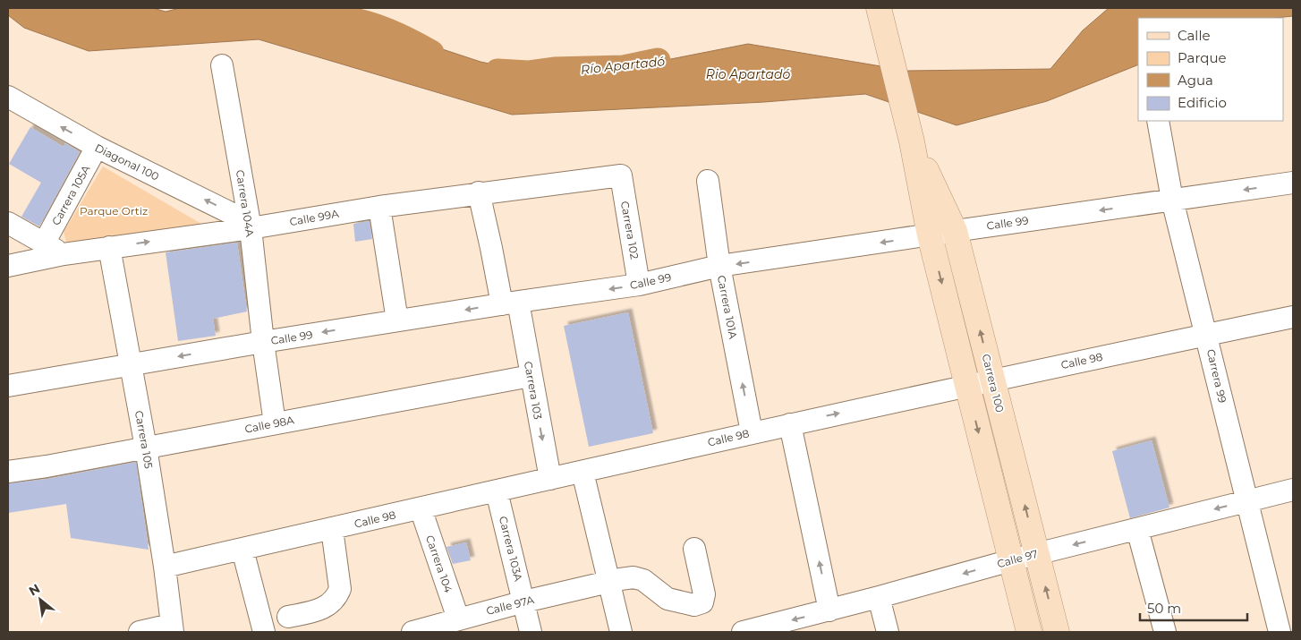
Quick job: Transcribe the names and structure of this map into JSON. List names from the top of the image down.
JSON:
{
  "streets": {
    "main road": ["Carrera 100"],
    "street": [
      "Diagonal 100",
      "Carrera 105A",
      "Carrera 104A",
      "Calle 99A",
      "Calle 99",
      "Carrera 102",
      "Carrera 101A",
      "Calle 98",
      "Carrera 99",
      "Carrera 103",
      "Calle 98A",
      "Carrera 105",
      "Carrera 103A",
      "Calle 97",
      "Carrera 104",
      "Calle 97A"
    ]
  },
  "crossings": [
    ["Diagonal 100", "Carrera 105A"],
    ["Diagonal 100", "Carrera 104A"],
    ["Diagonal 100", "Calle 99A"],
    ["Carrera 104A", "Calle 99A"],
    ["Carrera 104A", "Calle 99"],
    ["Carrera 104A", "Calle 98A"],
    ["Calle 99A", "Carrera 102"],
    ["Calle 99A", "Carrera 103"],
    ["Calle 99A", "Carrera 105"],
    ["Calle 99", "Carrera 102"],
    ["Calle 99", "Carrera 101A"],
    ["Calle 99", "Carrera 99"],
    ["Calle 99", "Carrera 100"],
    ["Calle 99", "Carrera 103"],
    ["Calle 99", "Carrera 105"],
    ["Carrera 101A", "Calle 98"],
    ["Calle 98", "Carrera 99"],
    ["Calle 98", "Carrera 100"],
    ["Calle 98", "Carrera 103"],
    ["Calle 98", "Carrera 105"],
    ["Calle 98", "Carrera 103A"],
    ["Calle 98", "Carrera 104"],
    ["Carrera 99", "Calle 97"],
    ["Carrera 100", "Calle 97"],
    ["Carrera 103", "Calle 98A"],
    ["Calle 98A", "Carrera 105"],
    ["Carrera 103A", "Calle 97A"],
    ["Carrera 104", "Calle 97A"]
  ],
  "one_way": [
    "Diagonal 100",
    "Calle 99",
    "Carrera 101A",
    "Carrera 103",
    "Calle 97"
  ],
  "water": ["Río Apartadó", "Rio Apartadó"],
  "parks": ["Parque Ortiz"],
  "legend": [
    "Calle",
    "Parque",
    "Agua",
    "Edificio"
  ],
  "scale_bar": "50 m",
  "north": "top left"
}
